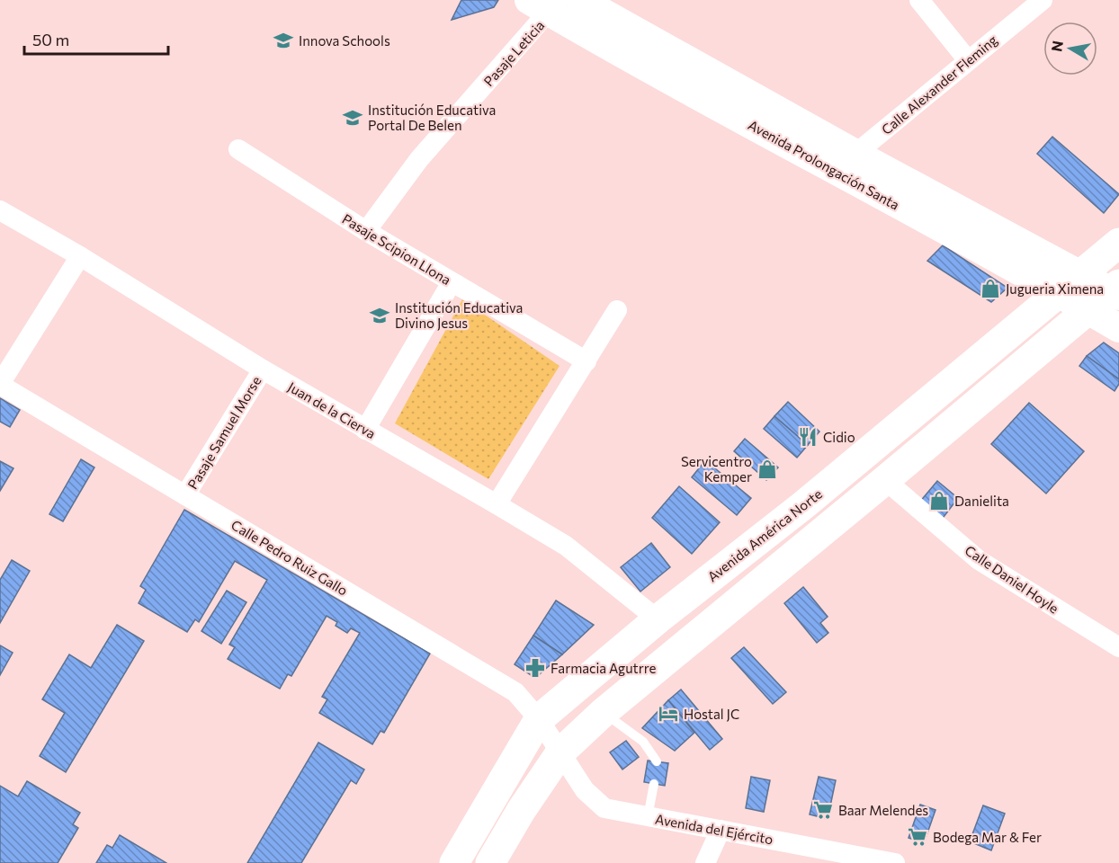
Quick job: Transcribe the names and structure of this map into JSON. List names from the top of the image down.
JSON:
{
  "streets": {
    "main road": ["Avenida América Norte"],
    "street": [
      "Pasaje Leticia",
      "Calle Alexander Fleming",
      "Avenida Prolongación Santa",
      "Pasaje Scipion Llona",
      "Juan de la Cierva",
      "Pasaje Samuel Morse",
      "Calle Pedro Ruiz Gallo",
      "Calle Daniel Hoyle",
      "Avenida del Ejército"
    ]
  },
  "crossings": [
    ["Pasaje Leticia", "Avenida Prolongación Santa"],
    ["Pasaje Leticia", "Pasaje Scipion Llona"],
    ["Calle Alexander Fleming", "Avenida Prolongación Santa"],
    ["Avenida Prolongación Santa", "Avenida América Norte"],
    ["Juan de la Cierva", "Pasaje Samuel Morse"],
    ["Juan de la Cierva", "Avenida América Norte"],
    ["Pasaje Samuel Morse", "Calle Pedro Ruiz Gallo"],
    ["Avenida América Norte", "Calle Pedro Ruiz Gallo"],
    ["Calle Pedro Ruiz Gallo", "Avenida del Ejército"]
  ],
  "places": {
    "school or university": ["Innova Schools", "Institución Educativa Portal De Belen", "Institución Educativa Divino Jesus"],
    "shop": ["Jugueria Ximena", "Servicentro Kemper", "Danielita"],
    "restaurant": ["Cidio"],
    "pharmacy": ["Farmacia Agutrre"],
    "hotel": ["Hostal JC"],
    "supermarket": ["Baar Melendes", "Bodega Mar & Fer"]
  },
  "scale_bar": "50 m",
  "north": "left"
}
